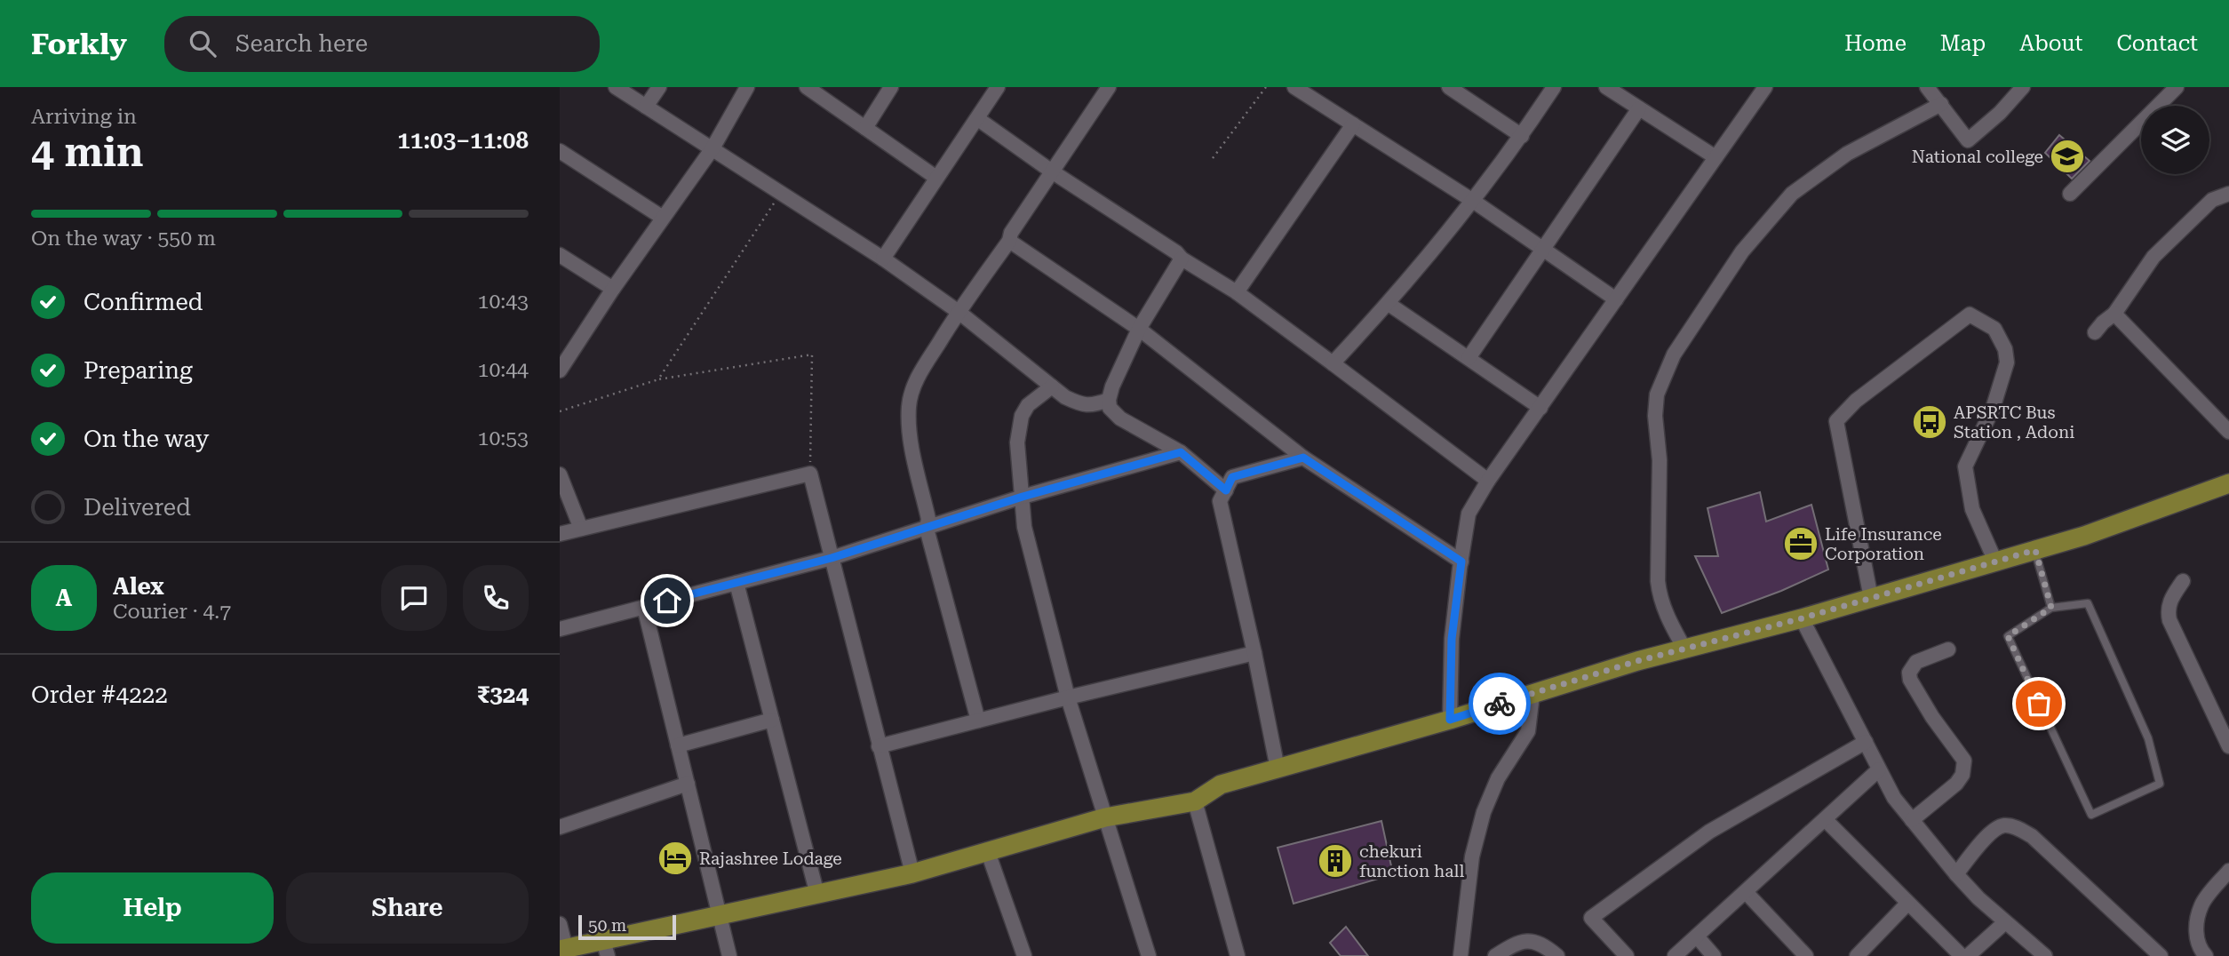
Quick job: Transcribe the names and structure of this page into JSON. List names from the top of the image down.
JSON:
{
  "places": {
    "school or university": ["National college"],
    "bus stop": ["APSRTC Bus Station , Adoni"],
    "office": ["Life Insurance Corporation"],
    "hotel": ["Rajashree Lodage"],
    "building": ["chekuri function hall"]
  },
  "scale_bar": "50 m",
  "page": {
    "header": "Forkly",
    "search": "Search here",
    "nav": [
      "Home",
      "Map",
      "About",
      "Contact"
    ],
    "heading": ["4 min", "Arriving in", "11:03–11:08"],
    "panel": [
      "Alex",
      "Courier · 4.7",
      "Order #4222",
      "₹324"
    ],
    "bar": "On the way · 550 m",
    "list": [
      ["Confirmed", "10:43"],
      ["Preparing", "10:44"],
      ["On the way", "10:53"],
      "Delivered"
    ],
    "round": "A",
    "buttons": ["Help", "Share"],
    "scale": "50 m"
  }
}
